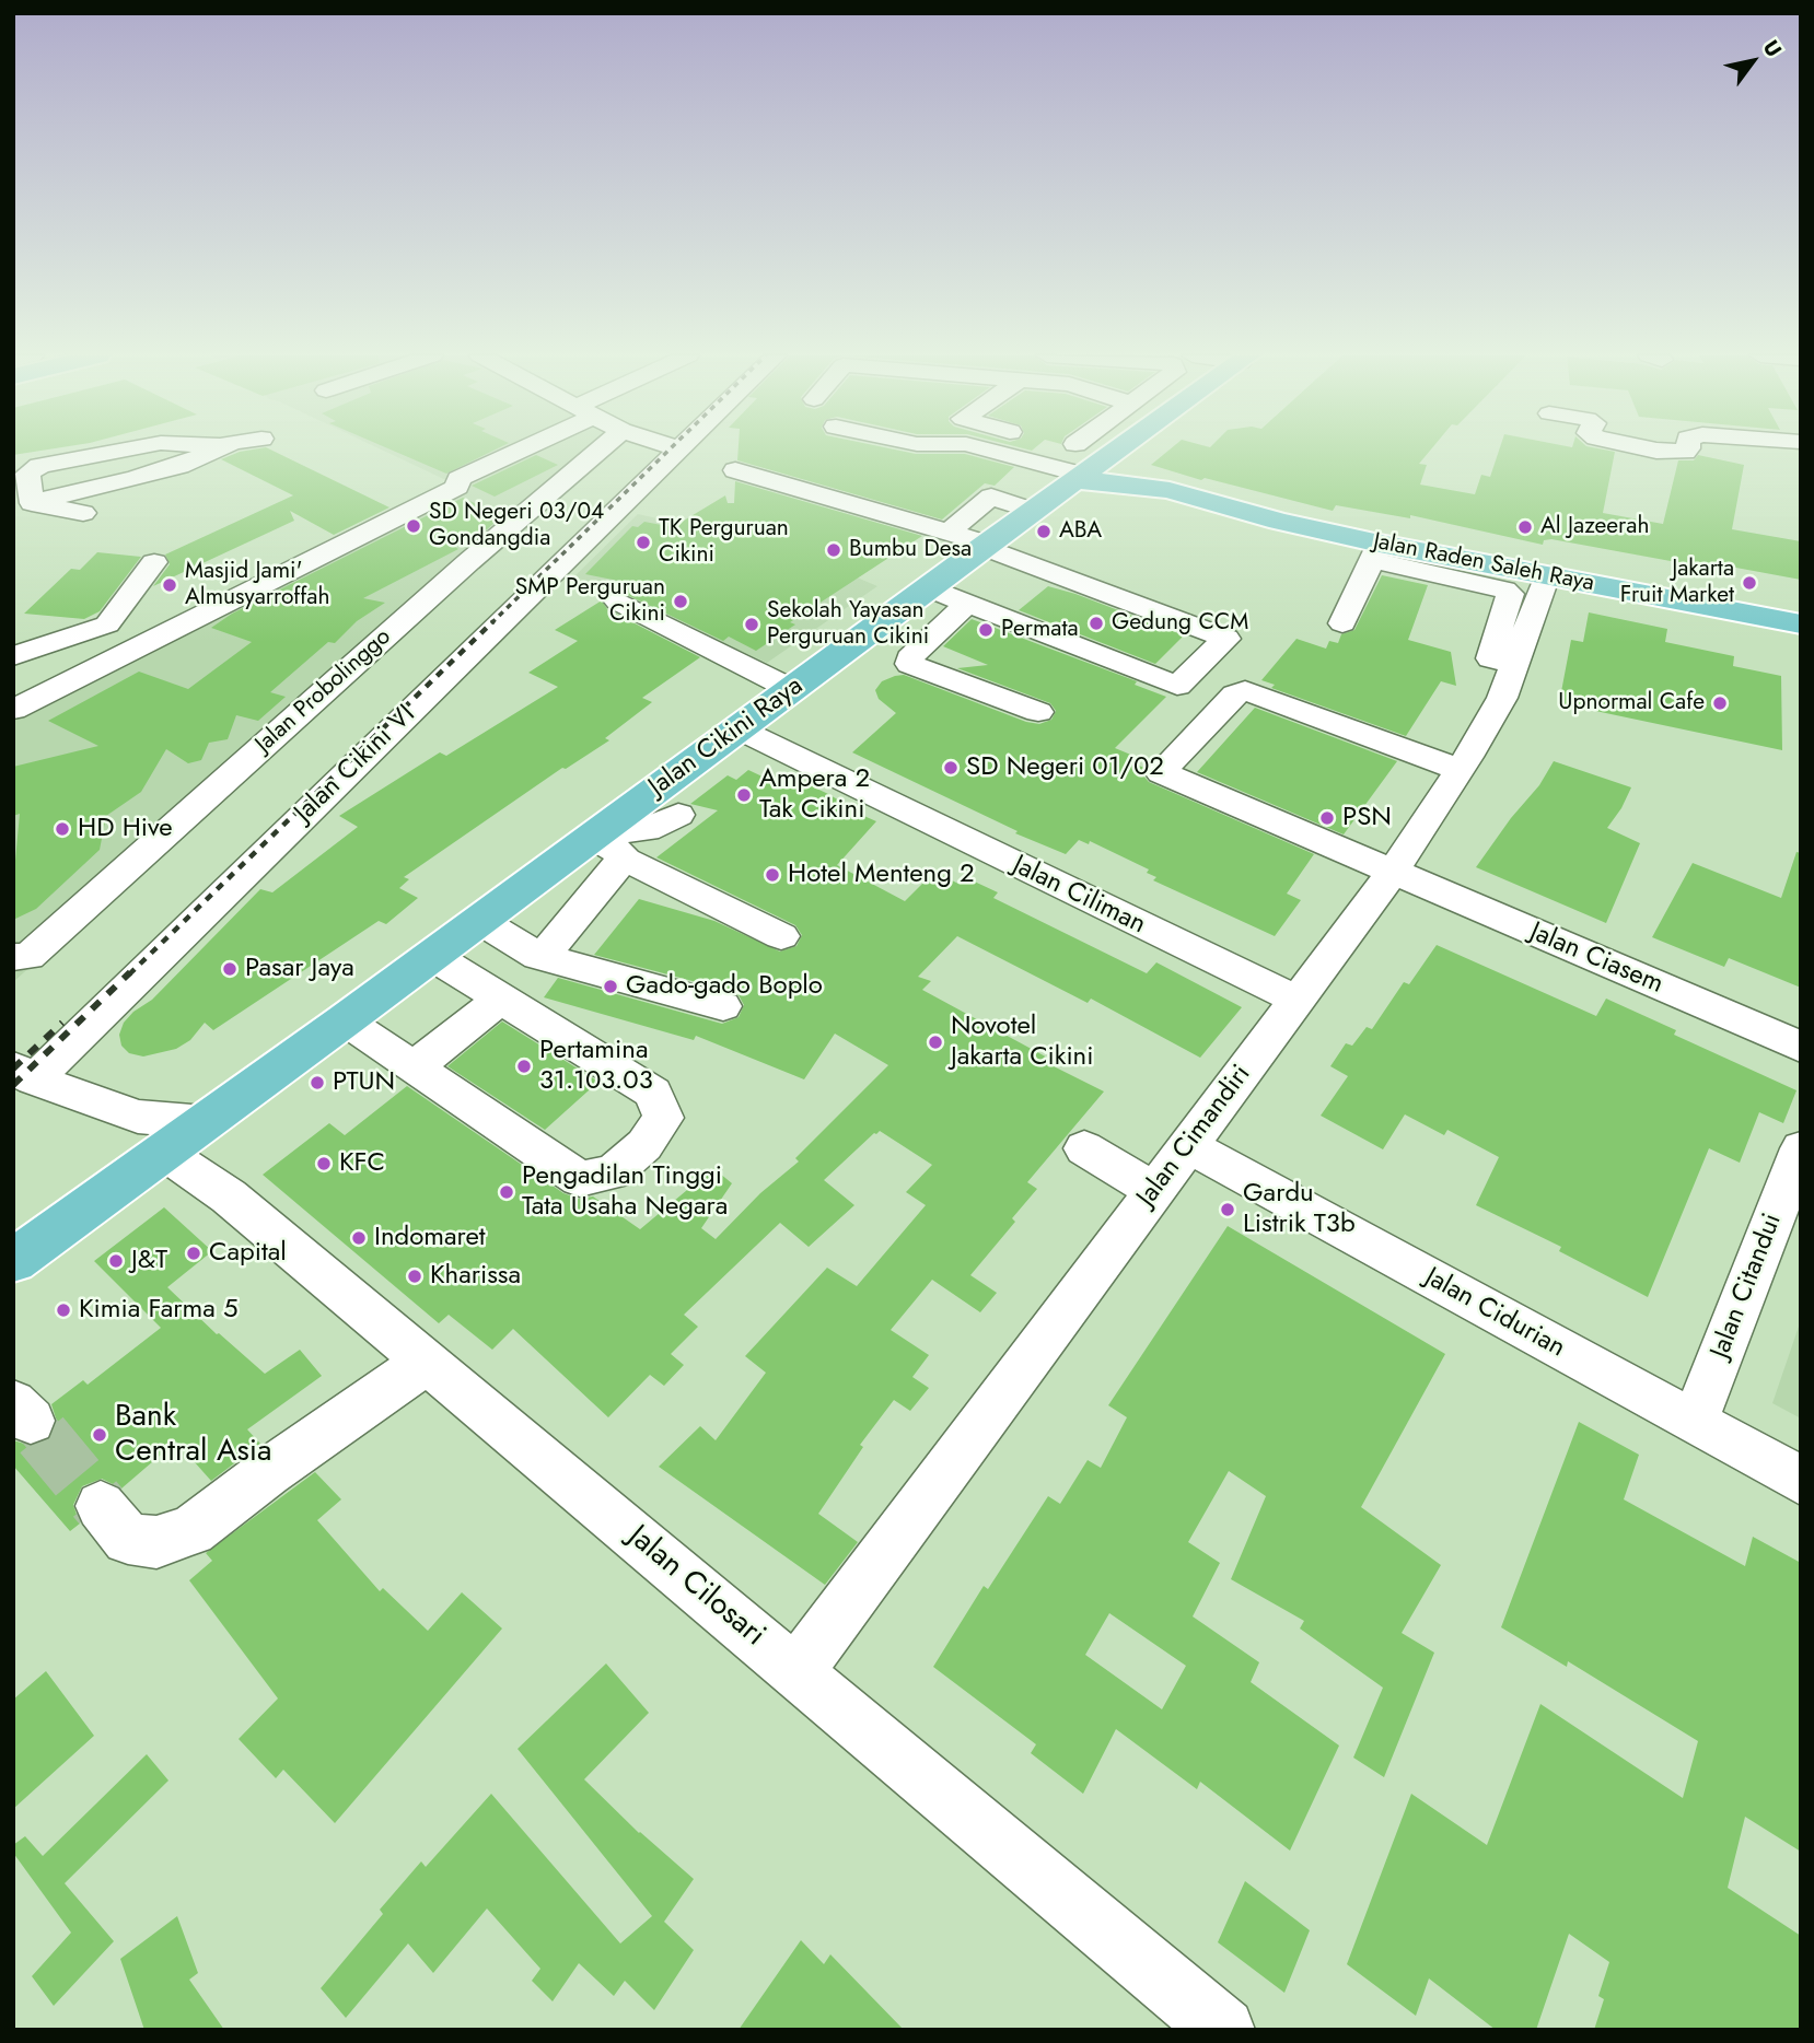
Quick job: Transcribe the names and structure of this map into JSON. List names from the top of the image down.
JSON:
{
  "streets": {
    "main road": ["Jalan Raden Saleh Raya", "Jalan Cikini Raya"],
    "street": [
      "Jalan Probolinggo",
      "Jalan Cikini VI",
      "Jalan Ciliman",
      "Jalan Ciasem",
      "Jalan Cimandiri",
      "Jalan Citandui",
      "Jalan Cidurian",
      "Jalan Cilosari"
    ]
  },
  "crossings": [
    ["Jalan Raden Saleh Raya", "Jalan Cikini Raya"],
    ["Jalan Raden Saleh Raya", "Jalan Cimandiri"],
    ["Jalan Cikini Raya", "Jalan Ciliman"],
    ["Jalan Cikini Raya", "Jalan Cilosari"],
    ["Jalan Ciliman", "Jalan Cimandiri"],
    ["Jalan Ciasem", "Jalan Cimandiri"],
    ["Jalan Cimandiri", "Jalan Cidurian"],
    ["Jalan Cimandiri", "Jalan Cilosari"],
    ["Jalan Citandui", "Jalan Cidurian"]
  ],
  "places": [
    "SD Negeri 03/04 Gondangdia",
    "Al Jazeerah",
    "ABA",
    "TK Perguruan Cikini",
    "Bumbu Desa",
    "Jakarta Fruit Market",
    "Masjid Jami' Almusyarroffah",
    "SMP Perguruan Cikini",
    "Gedung CCM",
    "Sekolah Yayasan Perguruan Cikini",
    "Permata",
    "Upnormal Cafe",
    "SD Negeri 01/02",
    "Ampera 2 Tak Cikini",
    "PSN",
    "HD Hive",
    "Hotel Menteng 2",
    "Pasar Jaya",
    "Gado-gado Boplo",
    "Novotel Jakarta Cikini",
    "Pertamina 31.103.03",
    "PTUN",
    "KFC",
    "Pengadilan Tinggi Tata Usaha Negara",
    "Gardu Listrik T3b",
    "Indomaret",
    "Capital",
    "J&T",
    "Kharissa",
    "Kimia Farma 5",
    "Bank Central Asia"
  ],
  "north": "top right"
}
